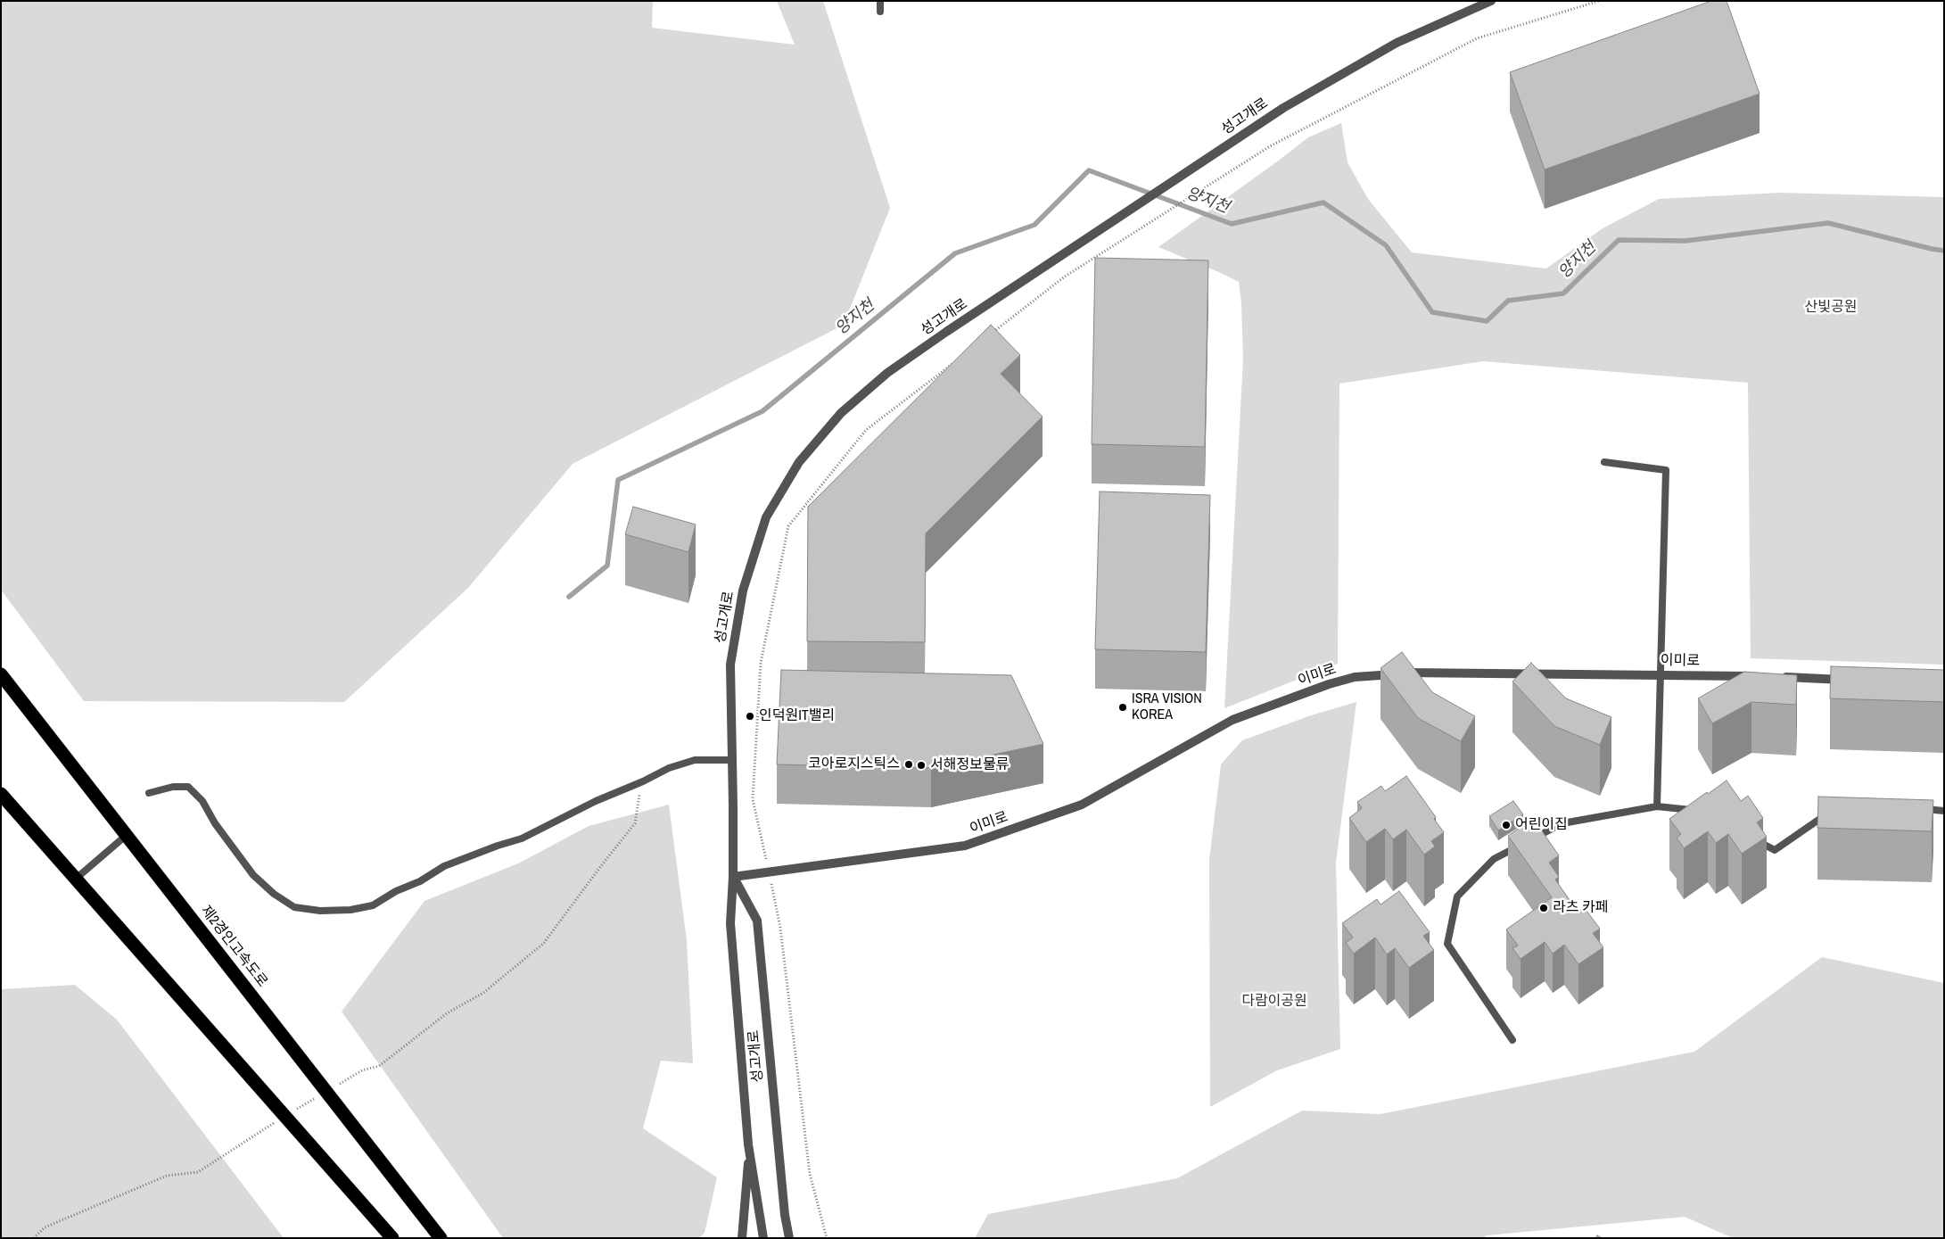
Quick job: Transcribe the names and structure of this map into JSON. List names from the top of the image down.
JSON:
{
  "streets": {
    "highway": ["제2경인고속도로"],
    "street": ["성고개로", "이미로"]
  },
  "crossings": [
    ["성고개로", "이미로"]
  ],
  "water": ["양지천"],
  "parks": ["산빛공원", "다람이공원"],
  "places": [
    "ISRA VISION KOREA",
    "인덕원IT밸리",
    "코아로지스틱스",
    "서해정보물류",
    "어린이집",
    "라츠 카페"
  ]
}
